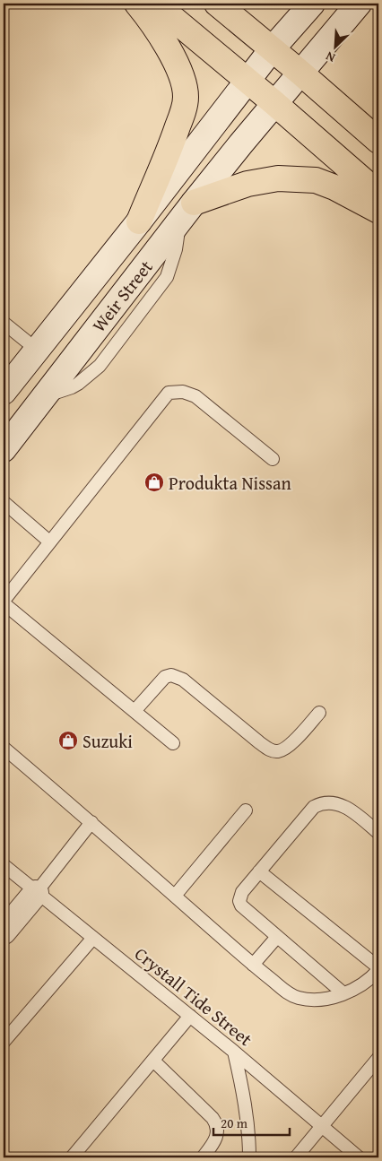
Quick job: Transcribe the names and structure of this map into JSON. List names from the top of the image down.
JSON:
{
  "streets": {
    "street": ["Weir Street"],
    "lane": ["Crystall Tide Street"]
  },
  "places": {
    "shop": ["Produkta Nissan", "Suzuki"]
  },
  "scale_bar": "20 m",
  "north": "bottom left"
}
